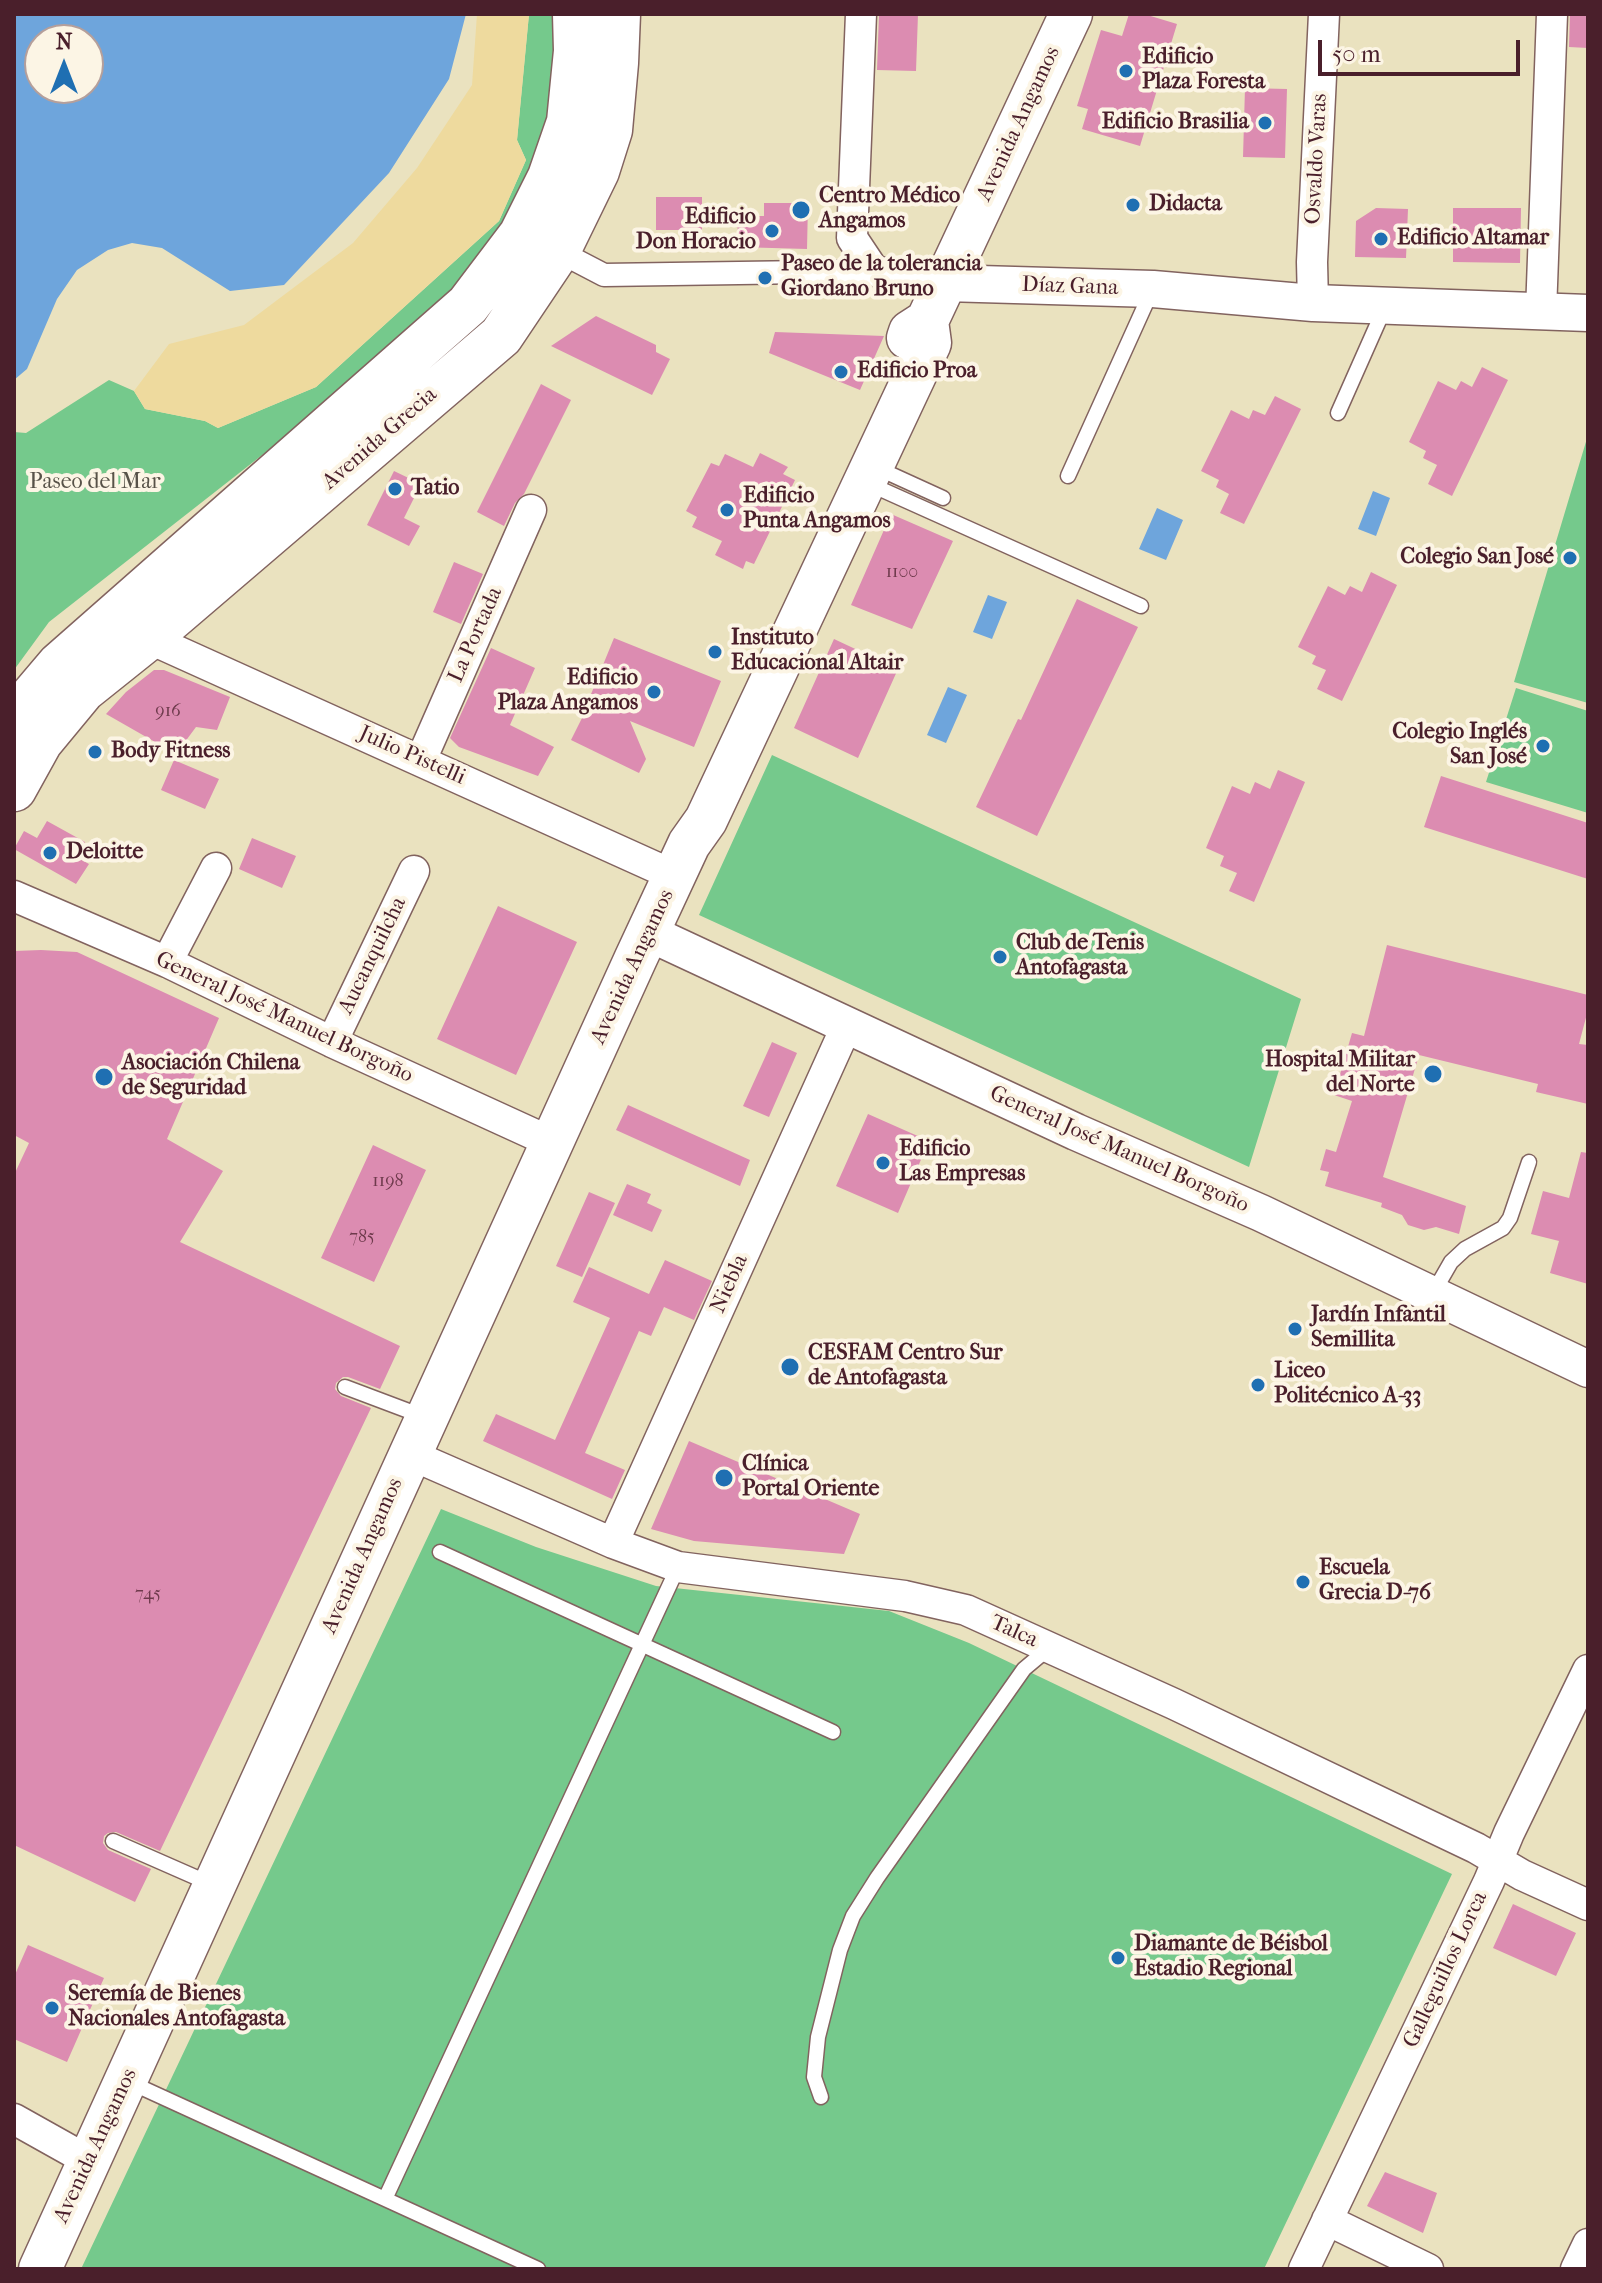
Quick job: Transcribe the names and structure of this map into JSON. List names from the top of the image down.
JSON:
{
  "streets": {
    "highway": ["Avenida Grecia"],
    "main road": ["Avenida Angamos"],
    "street": [
      "Osvaldo Varas",
      "Díaz Gana",
      "La Portada",
      "Julio Pistelli",
      "Aucanquilcha",
      "General José Manuel Borgoño",
      "Niebla",
      "Talca",
      "Galleguillos Lorca"
    ]
  },
  "crossings": [
    ["Avenida Angamos", "Díaz Gana"],
    ["Avenida Angamos", "Julio Pistelli"],
    ["Avenida Angamos", "General José Manuel Borgoño"],
    ["Avenida Angamos", "Talca"],
    ["Osvaldo Varas", "Díaz Gana"],
    ["Díaz Gana", "Avenida Grecia"],
    ["Avenida Grecia", "Julio Pistelli"],
    ["La Portada", "Julio Pistelli"],
    ["Aucanquilcha", "General José Manuel Borgoño"],
    ["General José Manuel Borgoño", "Niebla"],
    ["Niebla", "Talca"],
    ["Talca", "Galleguillos Lorca"]
  ],
  "parks": ["Paseo del Mar"],
  "places": [
    "Edificio Plaza Foresta",
    "Edificio Brasilia",
    "Didacta",
    "Centro Médico Angamos",
    "Edificio Don Horacio",
    "Edificio Altamar",
    "Paseo de la tolerancia Giordano Bruno",
    "Edificio Proa",
    "Tatio",
    "Edificio Punta Angamos",
    "Colegio San José",
    "Instituto Educacional Altair",
    "Edificio Plaza Angamos",
    "Colegio Inglés San José",
    "Body Fitness",
    "Deloitte",
    "Club de Tenis Antofagasta",
    "Hospital Militar del Norte",
    "Asociación Chilena de Seguridad",
    "Edificio Las Empresas",
    "Jardín Infantil Semillita",
    "CESFAM Centro Sur de Antofagasta",
    "Liceo Politécnico A-33",
    "Clínica Portal Oriente",
    "Escuela Grecia D-76",
    "Diamante de Béisbol Estadio Regional",
    "Seremía de Bienes Nacionales Antofagasta"
  ],
  "house_numbers": [
    "1100",
    "916",
    "1198",
    "785",
    "745"
  ],
  "scale_bar": "50 m",
  "north": "top"
}
